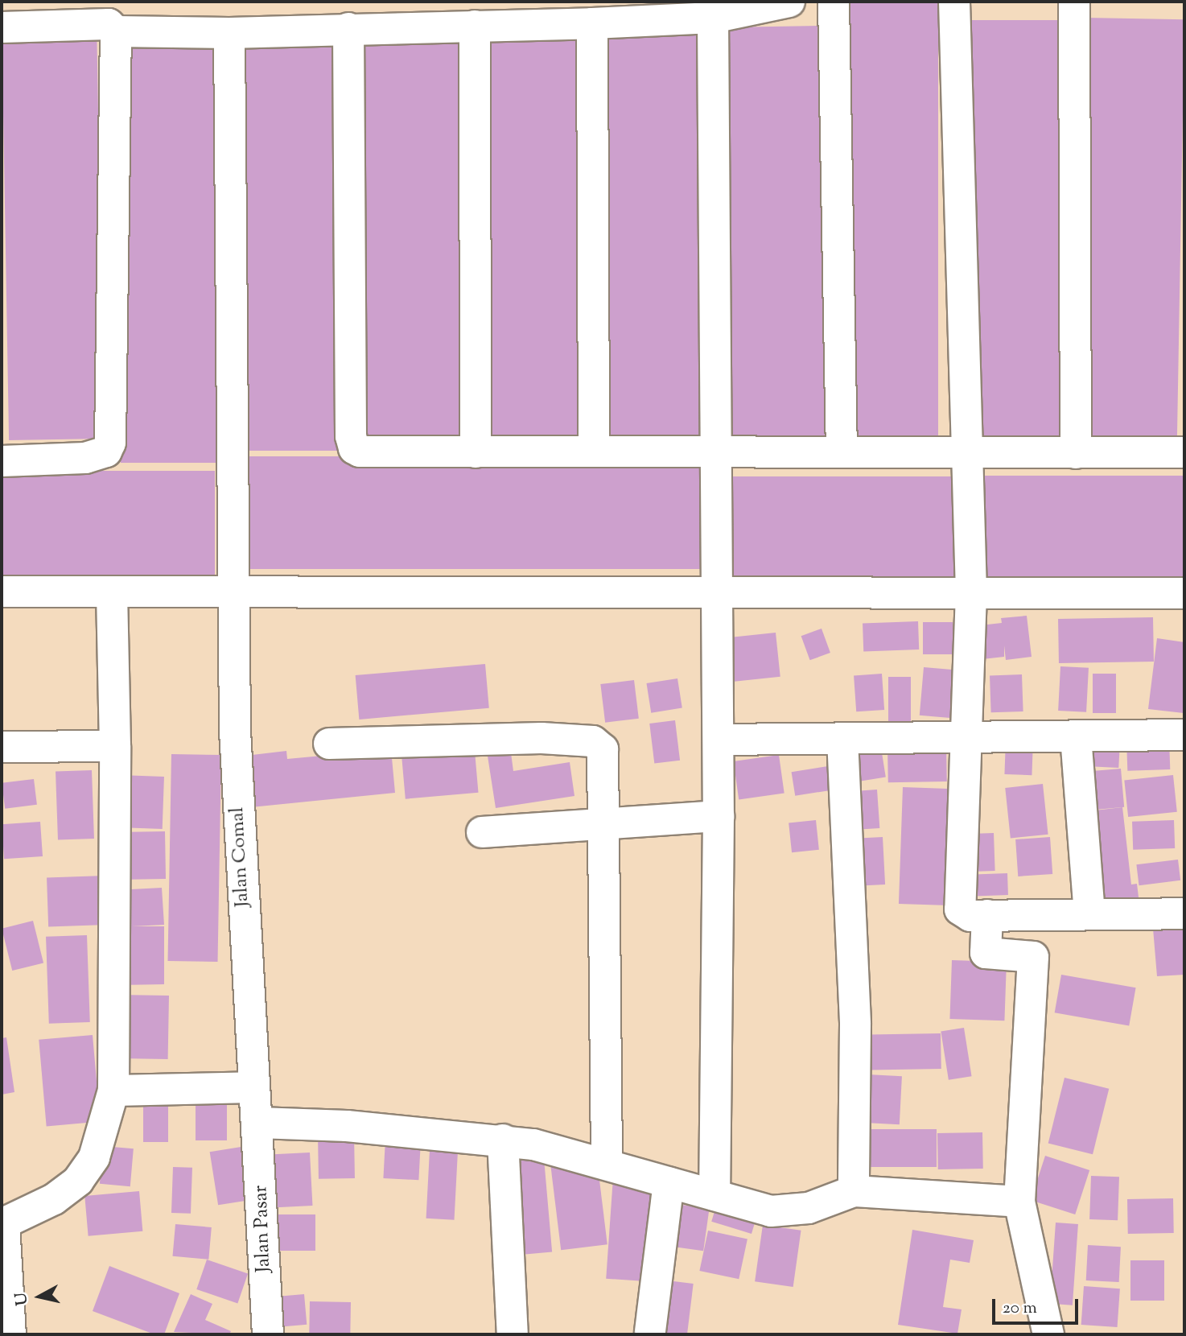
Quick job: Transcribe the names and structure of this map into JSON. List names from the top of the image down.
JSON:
{
  "streets": {
    "street": ["Jalan Comal", "Jalan Pasar"]
  },
  "crossings": [
    ["Jalan Comal", "Jalan Pasar"]
  ],
  "scale_bar": "20 m",
  "north": "left"
}
